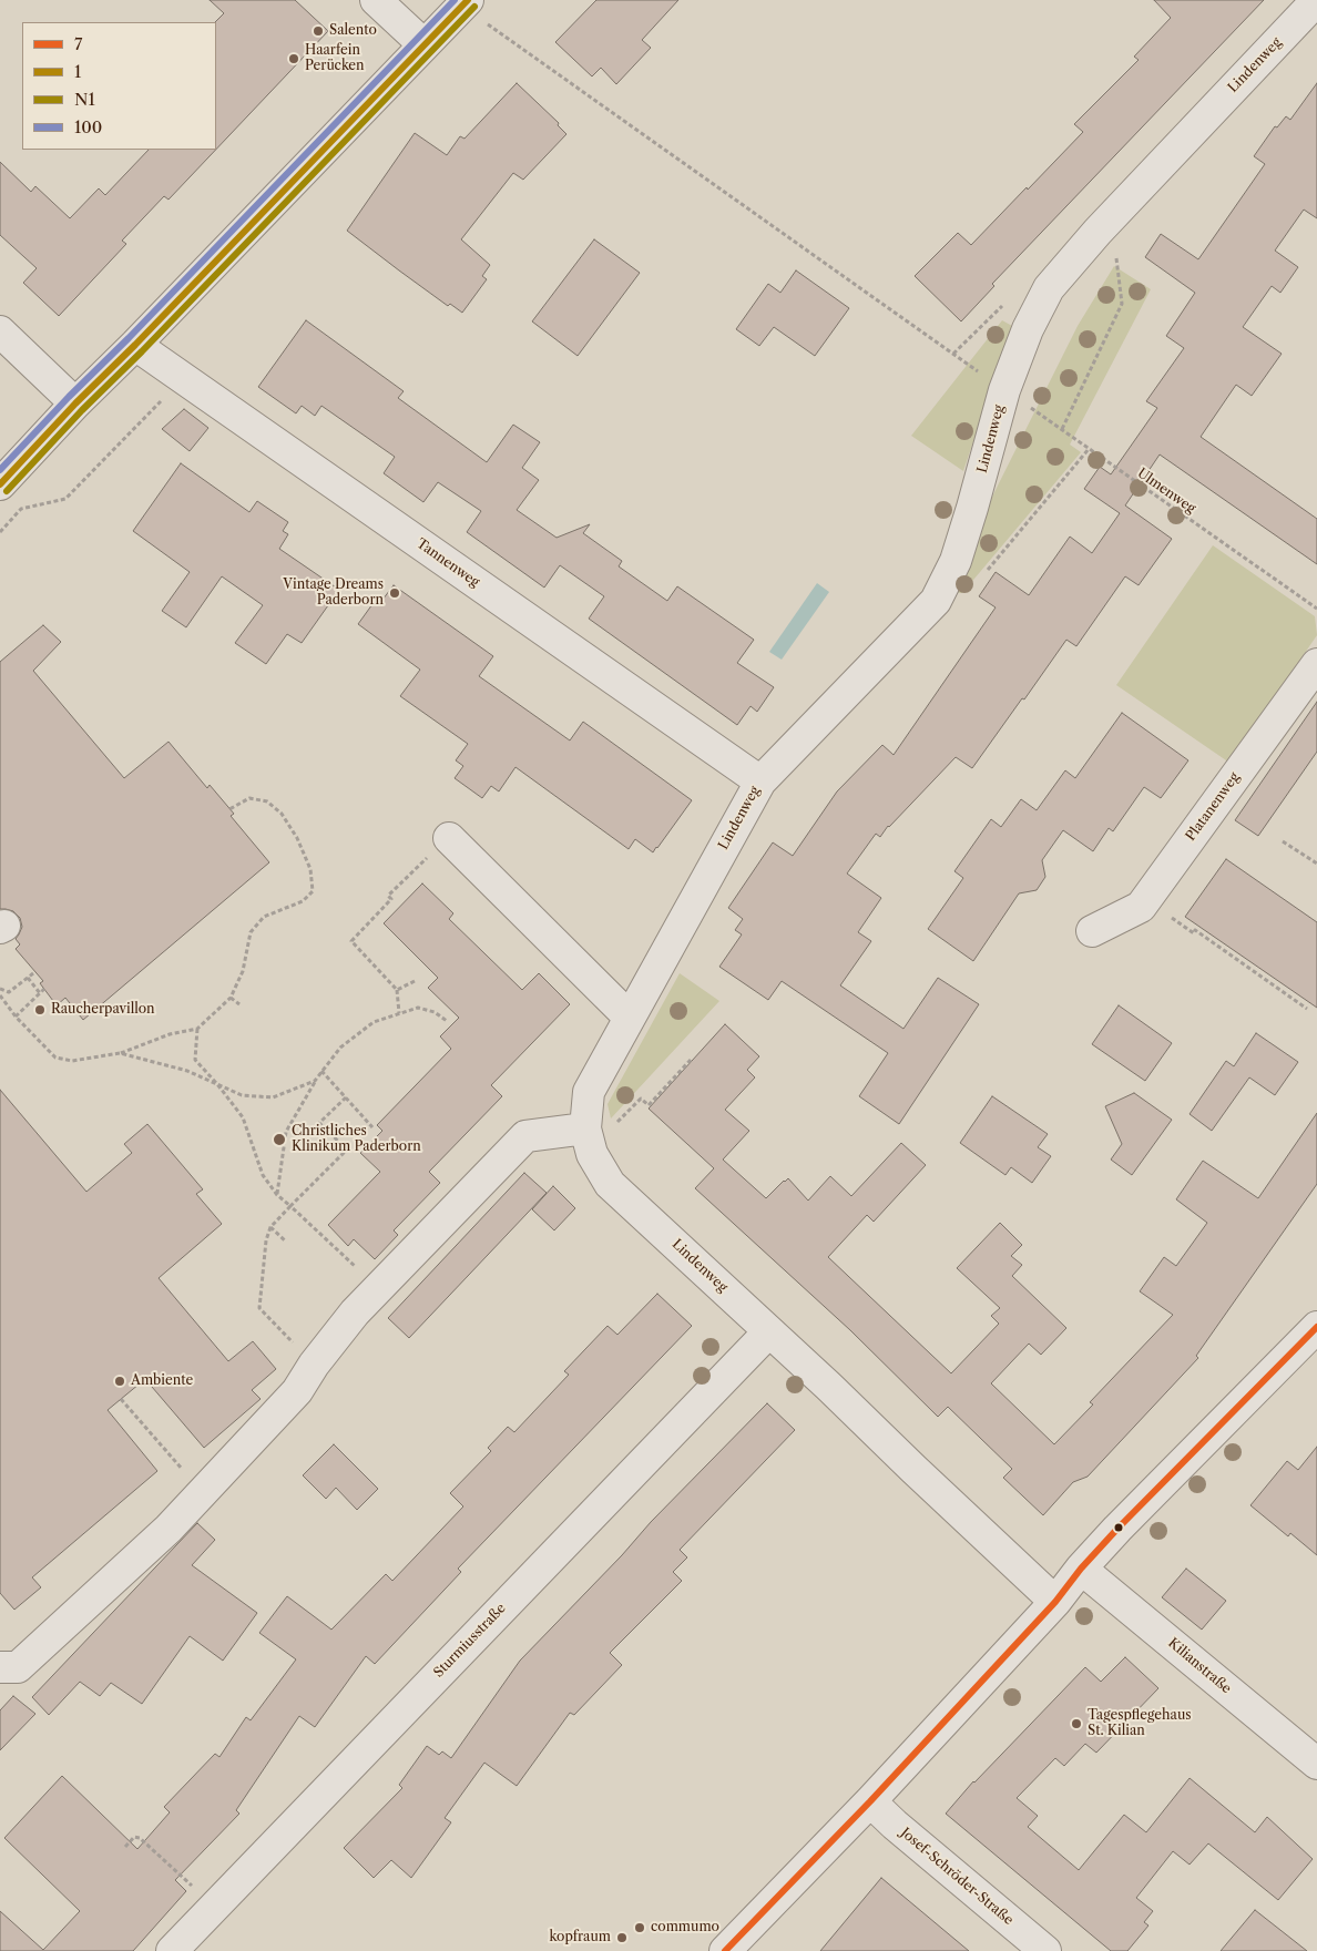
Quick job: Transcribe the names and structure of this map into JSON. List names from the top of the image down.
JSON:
{
  "streets": {
    "street": [
      "Lindenweg",
      "Tannenweg",
      "Platanenweg",
      "Sturmiusstraße",
      "Kilianstraße",
      "Josef-Schröder-Straße"
    ],
    "path": ["Ulmenweg"]
  },
  "crossings": [
    ["Lindenweg", "Ulmenweg"],
    ["Lindenweg", "Tannenweg"],
    ["Lindenweg", "Sturmiusstraße"]
  ],
  "places": [
    "Salento",
    "Haarfein Perücken",
    "Vintage Dreams Paderborn",
    "Raucherpavillon",
    "Christliches Klinikum Paderborn",
    "Ambiente",
    "Tagespflegehaus St. Kilian",
    "commumo",
    "kopfraum"
  ],
  "lines": [
    "transit line 1",
    "transit line 100",
    "transit line N1",
    "transit line 7"
  ],
  "legend": [
    "7",
    "1",
    "N1",
    "100"
  ]
}
